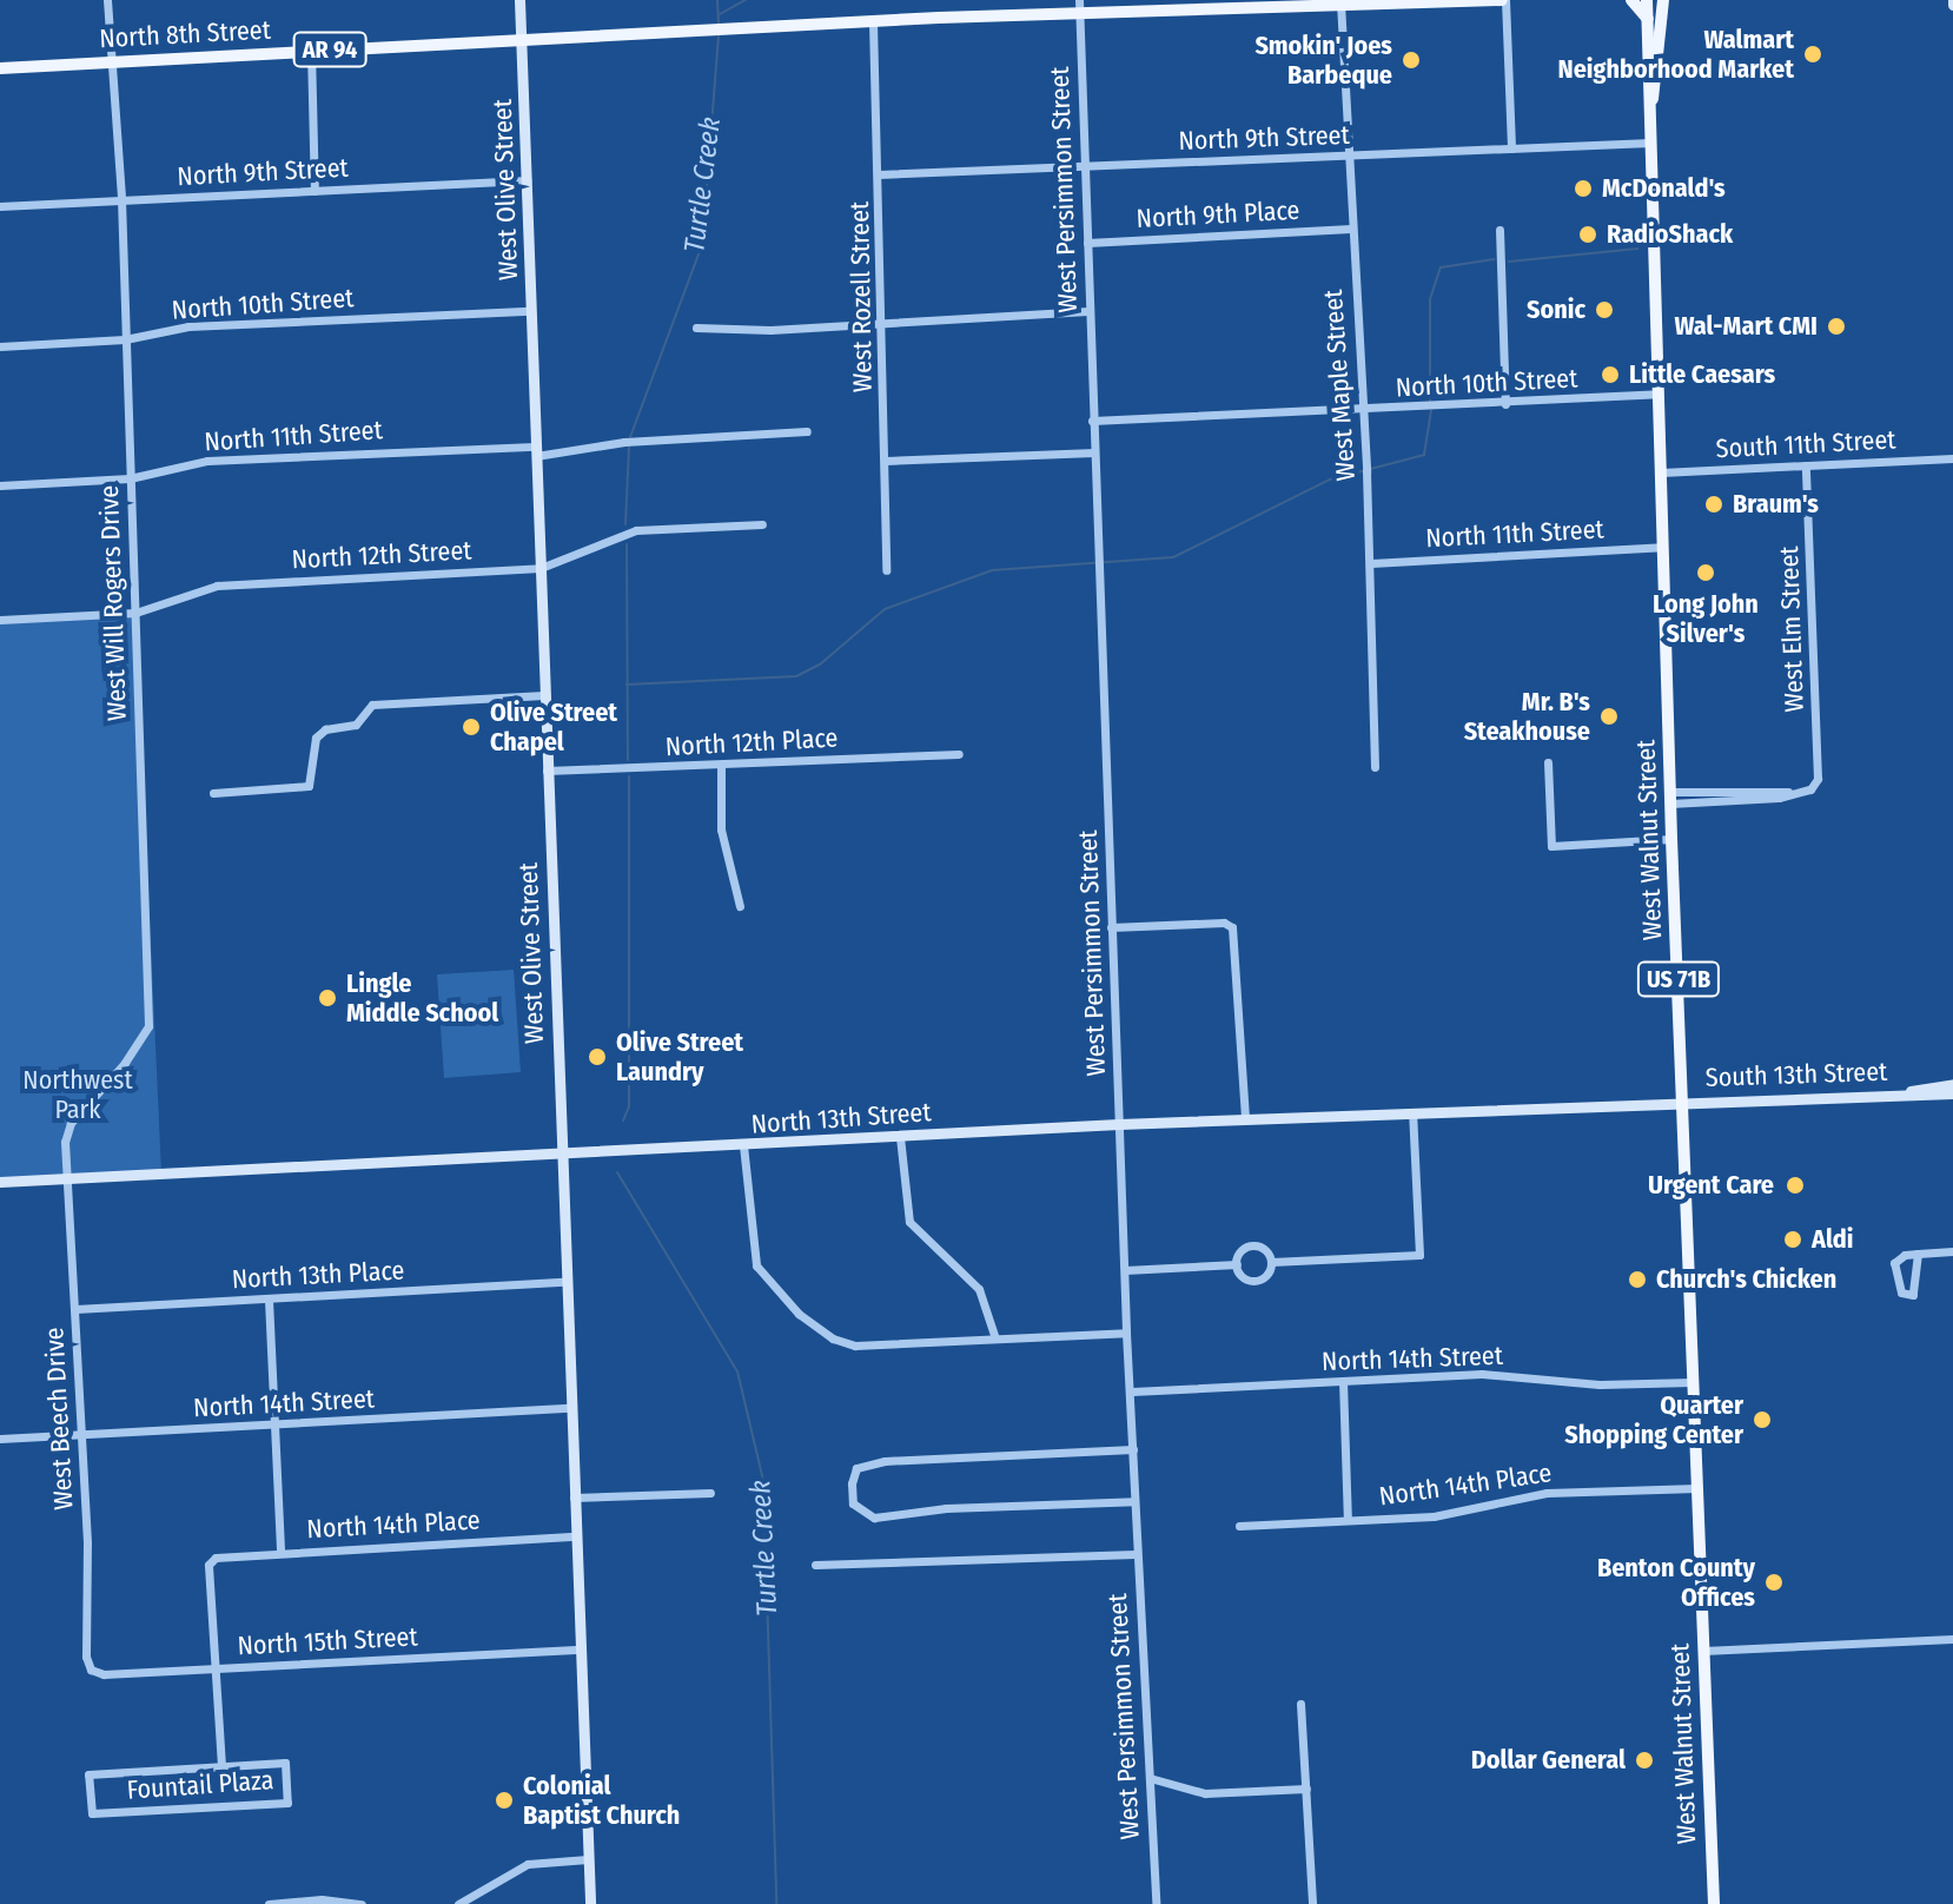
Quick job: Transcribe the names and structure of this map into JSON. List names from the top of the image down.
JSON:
{
  "streets": {
    "main road": [
      "North 8th Street",
      "AR 94",
      "West Olive Street",
      "West Walnut Street",
      "US 71B",
      "South 13th Street",
      "North 13th Street"
    ],
    "street": [
      "North 9th Street",
      "West Persimmon Street",
      "North 9th Place",
      "West Rozell Street",
      "North 10th Street",
      "West Maple Street",
      "North 11th Street",
      "South 11th Street",
      "North 12th Street",
      "West Will Rogers Drive",
      "West Elm Street",
      "North 12th Place",
      "North 13th Place",
      "North 14th Street",
      "West Beech Drive",
      "North 14th Place",
      "North 15th Street",
      "Fountail Plaza"
    ]
  },
  "crossings": [
    ["North 8th Street", "West Olive Street"],
    ["North 8th Street", "West Persimmon Street"],
    ["North 8th Street", "West Rozell Street"],
    ["North 8th Street", "West Maple Street"],
    ["North 8th Street", "West Will Rogers Drive"],
    ["North 9th Street", "West Olive Street"],
    ["North 9th Street", "West Persimmon Street"],
    ["North 9th Street", "West Rozell Street"],
    ["North 9th Street", "West Maple Street"],
    ["North 9th Street", "West Will Rogers Drive"],
    ["North 9th Street", "West Walnut Street"],
    ["West Olive Street", "North 10th Street"],
    ["West Olive Street", "North 11th Street"],
    ["West Olive Street", "North 12th Street"],
    ["West Olive Street", "North 12th Place"],
    ["West Olive Street", "North 13th Street"],
    ["West Olive Street", "North 13th Place"],
    ["West Olive Street", "North 14th Street"],
    ["West Olive Street", "North 14th Place"],
    ["West Olive Street", "North 15th Street"],
    ["West Persimmon Street", "North 9th Place"],
    ["West Persimmon Street", "North 10th Street"],
    ["West Persimmon Street", "North 13th Street"],
    ["West Persimmon Street", "North 14th Street"],
    ["North 9th Place", "West Maple Street"],
    ["North 10th Street", "West Maple Street"],
    ["North 10th Street", "West Will Rogers Drive"],
    ["North 10th Street", "West Walnut Street"],
    ["West Maple Street", "North 11th Street"],
    ["North 11th Street", "West Will Rogers Drive"],
    ["North 11th Street", "West Walnut Street"],
    ["South 11th Street", "West Elm Street"],
    ["South 11th Street", "West Walnut Street"],
    ["North 12th Street", "West Will Rogers Drive"],
    ["West Will Rogers Drive", "North 13th Street"],
    ["West Will Rogers Drive", "West Beech Drive"],
    ["West Elm Street", "West Walnut Street"],
    ["West Walnut Street", "US 71B"],
    ["West Walnut Street", "South 13th Street"],
    ["West Walnut Street", "North 13th Street"],
    ["West Walnut Street", "North 14th Street"],
    ["West Walnut Street", "North 14th Place"],
    ["South 13th Street", "North 13th Street"],
    ["North 13th Street", "West Beech Drive"],
    ["North 13th Place", "West Beech Drive"],
    ["North 14th Street", "West Beech Drive"],
    ["West Beech Drive", "North 15th Street"],
    ["North 14th Place", "North 15th Street"]
  ],
  "water": ["Turtle Creek"],
  "parks": ["Northwest Park"],
  "places": [
    "Walmart Neighborhood Market",
    "Smokin' Joes Barbeque",
    "McDonald's",
    "RadioShack",
    "Sonic",
    "Wal-Mart CMI",
    "Little Caesars",
    "Braum's",
    "Long John Silver's",
    "Mr. B's Steakhouse",
    "Olive Street Chapel",
    "Lingle Middle School",
    "Olive Street Laundry",
    "Urgent Care",
    "Aldi",
    "Church's Chicken",
    "Quarter Shopping Center",
    "Benton County Offices",
    "Dollar General",
    "Colonial Baptist Church"
  ]
}
